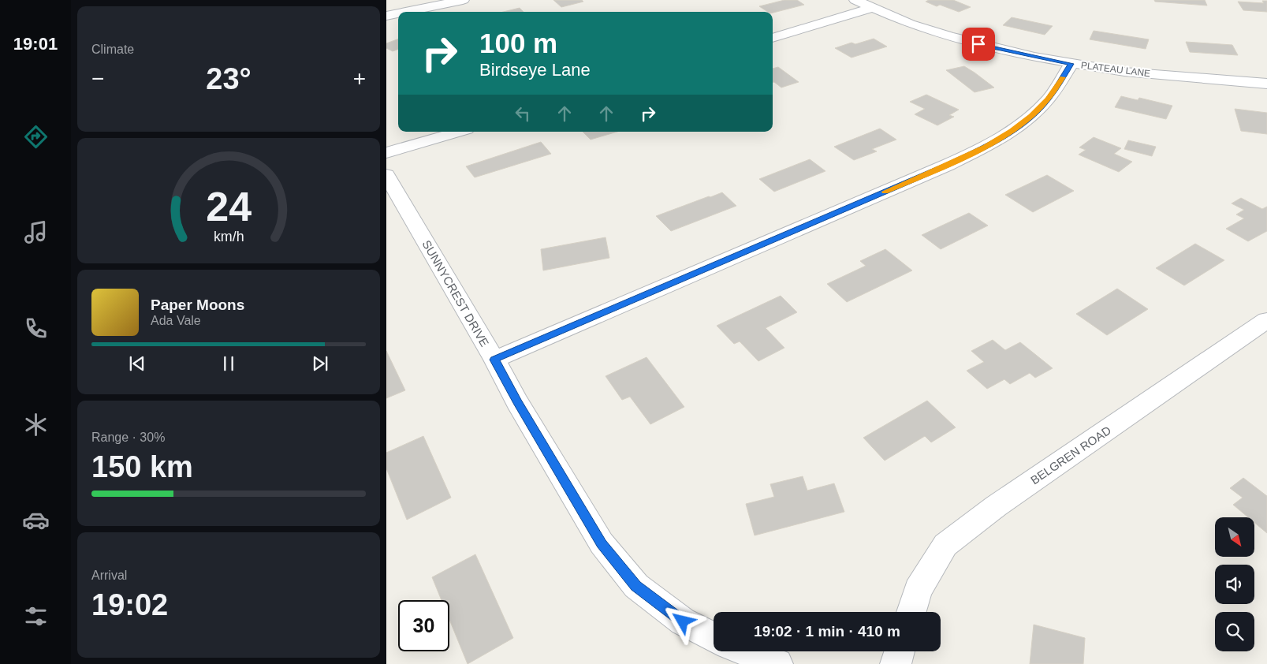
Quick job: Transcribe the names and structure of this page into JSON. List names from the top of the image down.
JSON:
{
  "streets": {
    "street": ["PLATEAU LANE", "SUNNYCREST DRIVE", "BELGREN ROAD"]
  },
  "north": "bottom right",
  "page": {
    "tabs": "19:01",
    "tile": [
      "Climate",
      ["Range · 30%", "150 km"],
      ["Arrival", "19:02"]
    ],
    "turn": ["100 m", "Birdseye Lane"],
    "heat": ["−", "23°", "+"],
    "song": ["Paper Moons", "Ada Vale"],
    "limit": "30",
    "trip": "19:02 · 1 min · 410 m",
    "gauge": ["24", "km/h"]
  }
}
